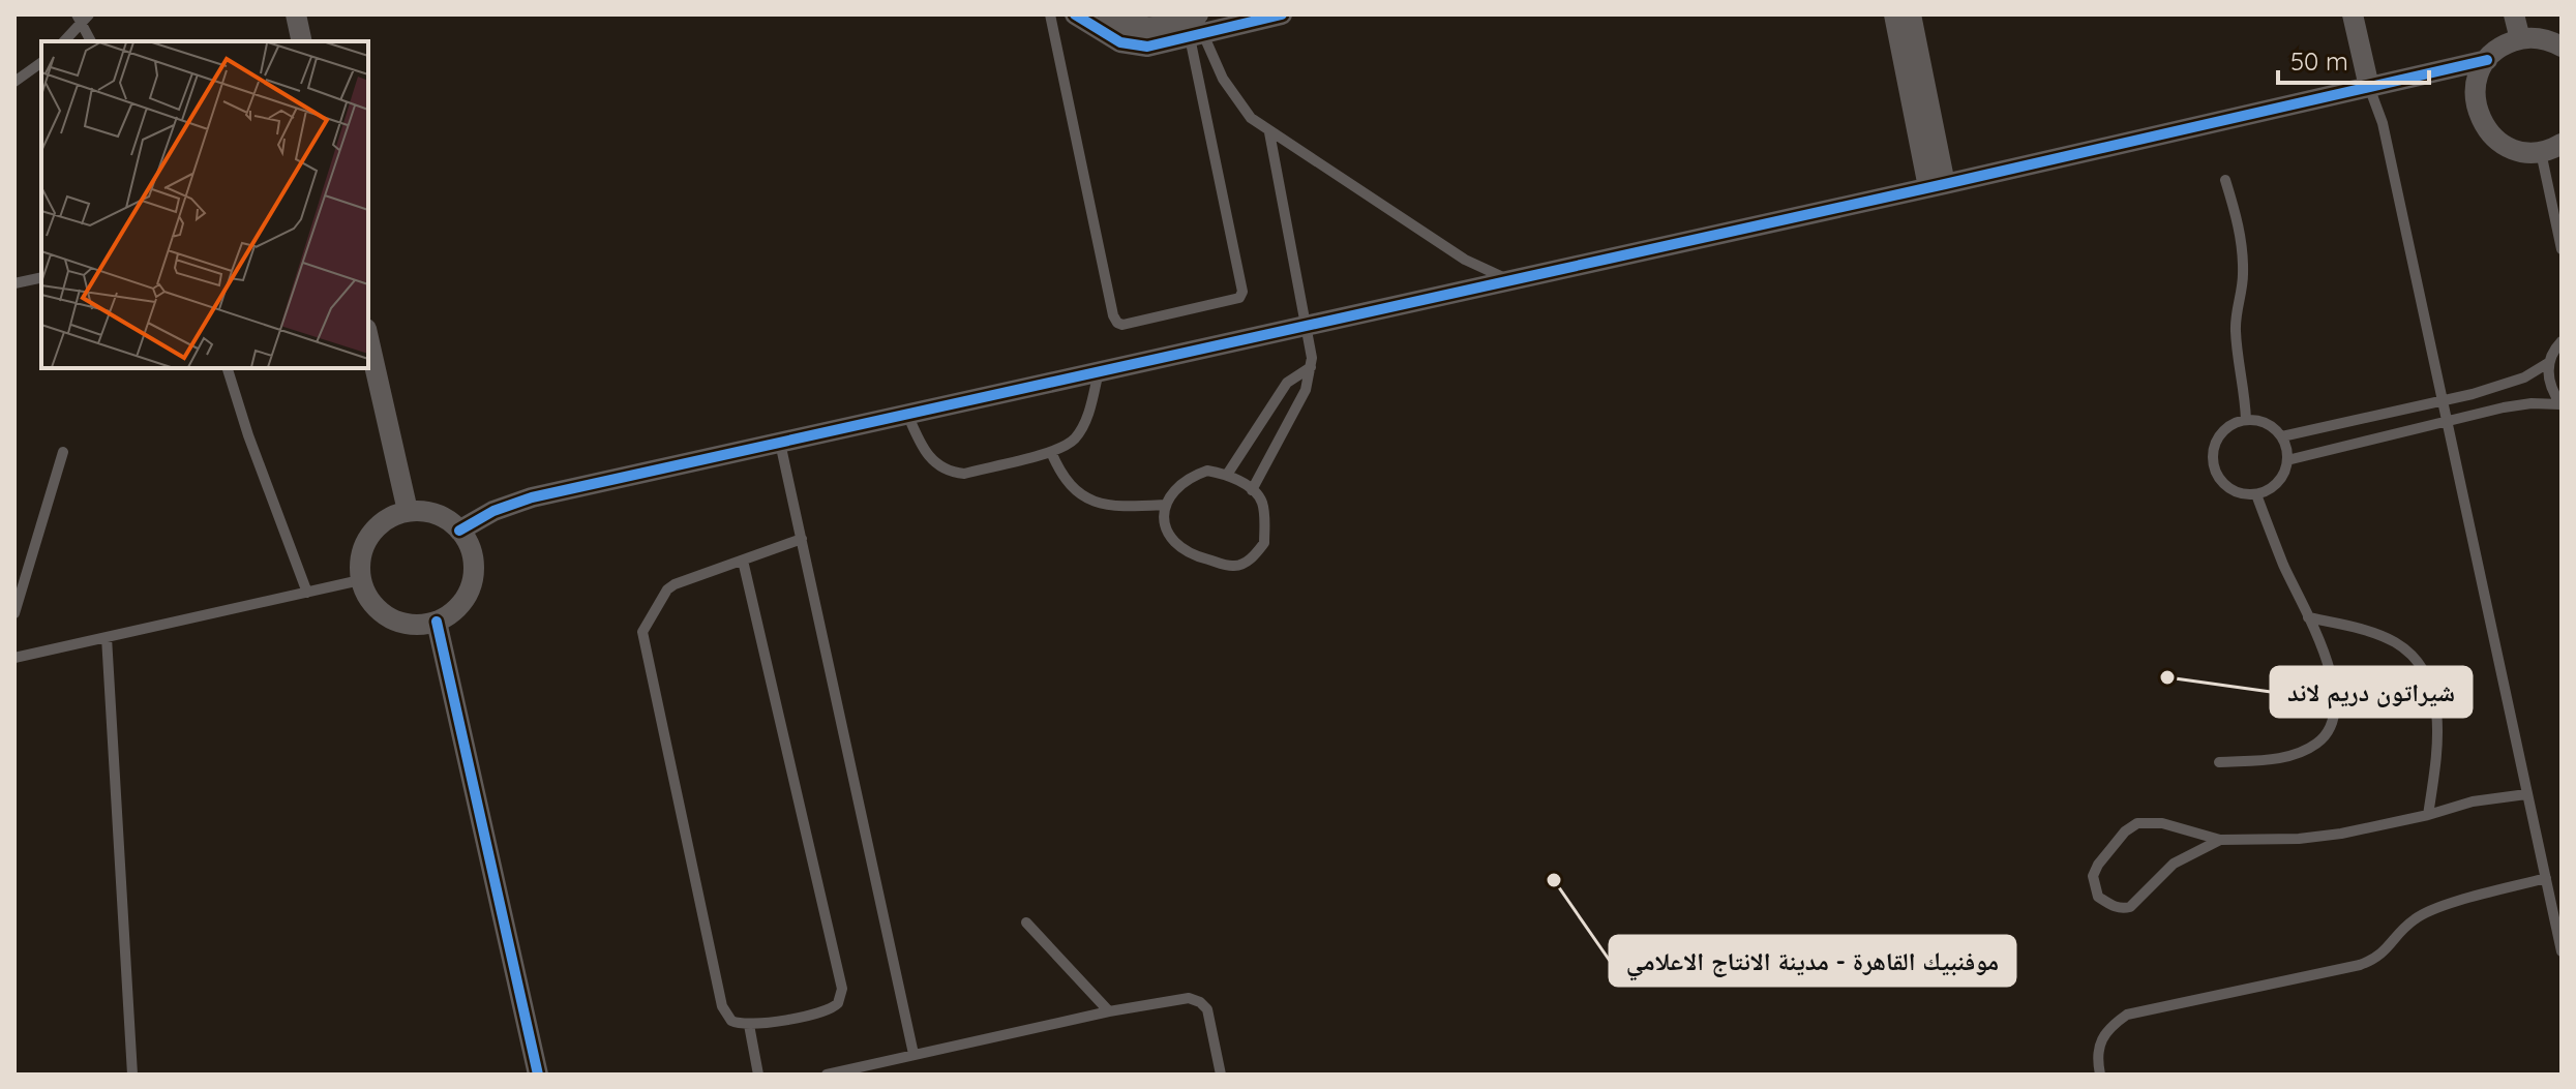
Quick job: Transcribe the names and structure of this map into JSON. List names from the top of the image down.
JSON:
{
  "places": ["شيراتون دريم لاند", "موفنبيك القاهرة - مدينة الانتاج الاعلامي"],
  "scale_bar": "50 m"
}
